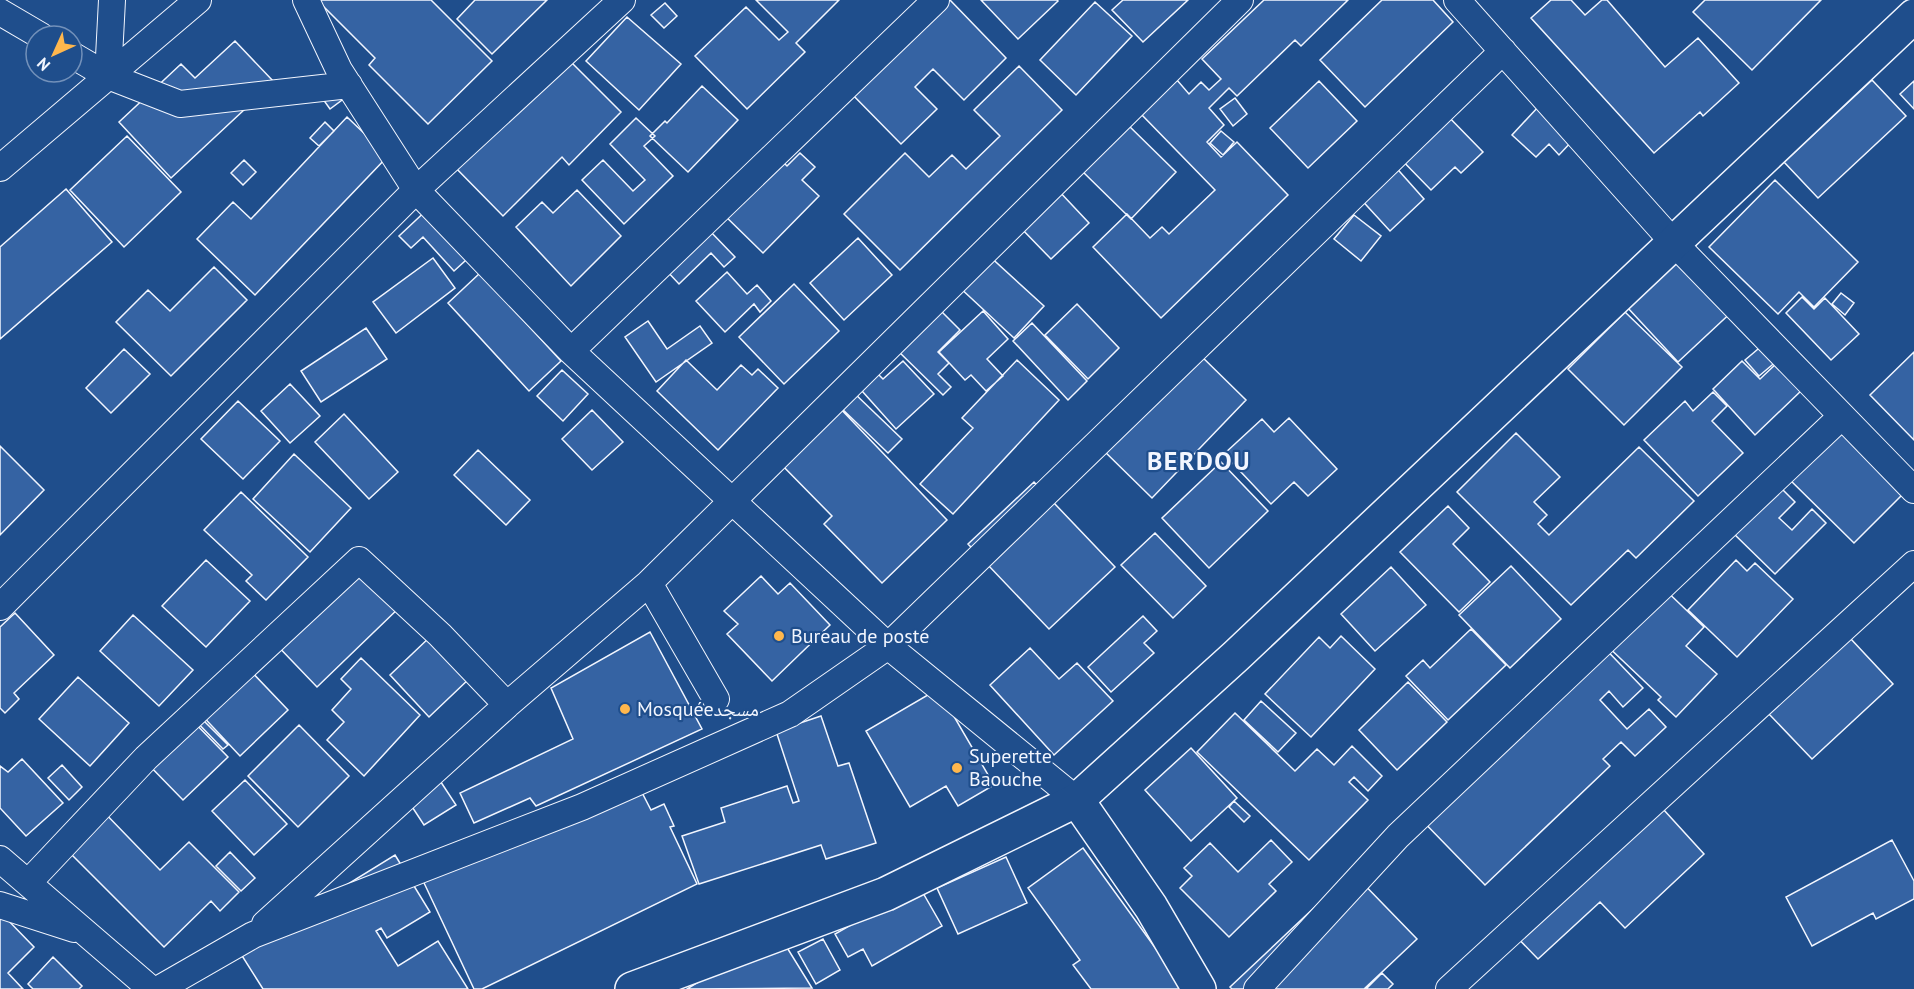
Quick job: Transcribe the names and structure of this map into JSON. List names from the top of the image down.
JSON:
{
  "districts": ["BERDOU"],
  "places": ["Bureau de poste", "Mosquéeمسجد", "Superette Baouche"],
  "north": "bottom left"
}
